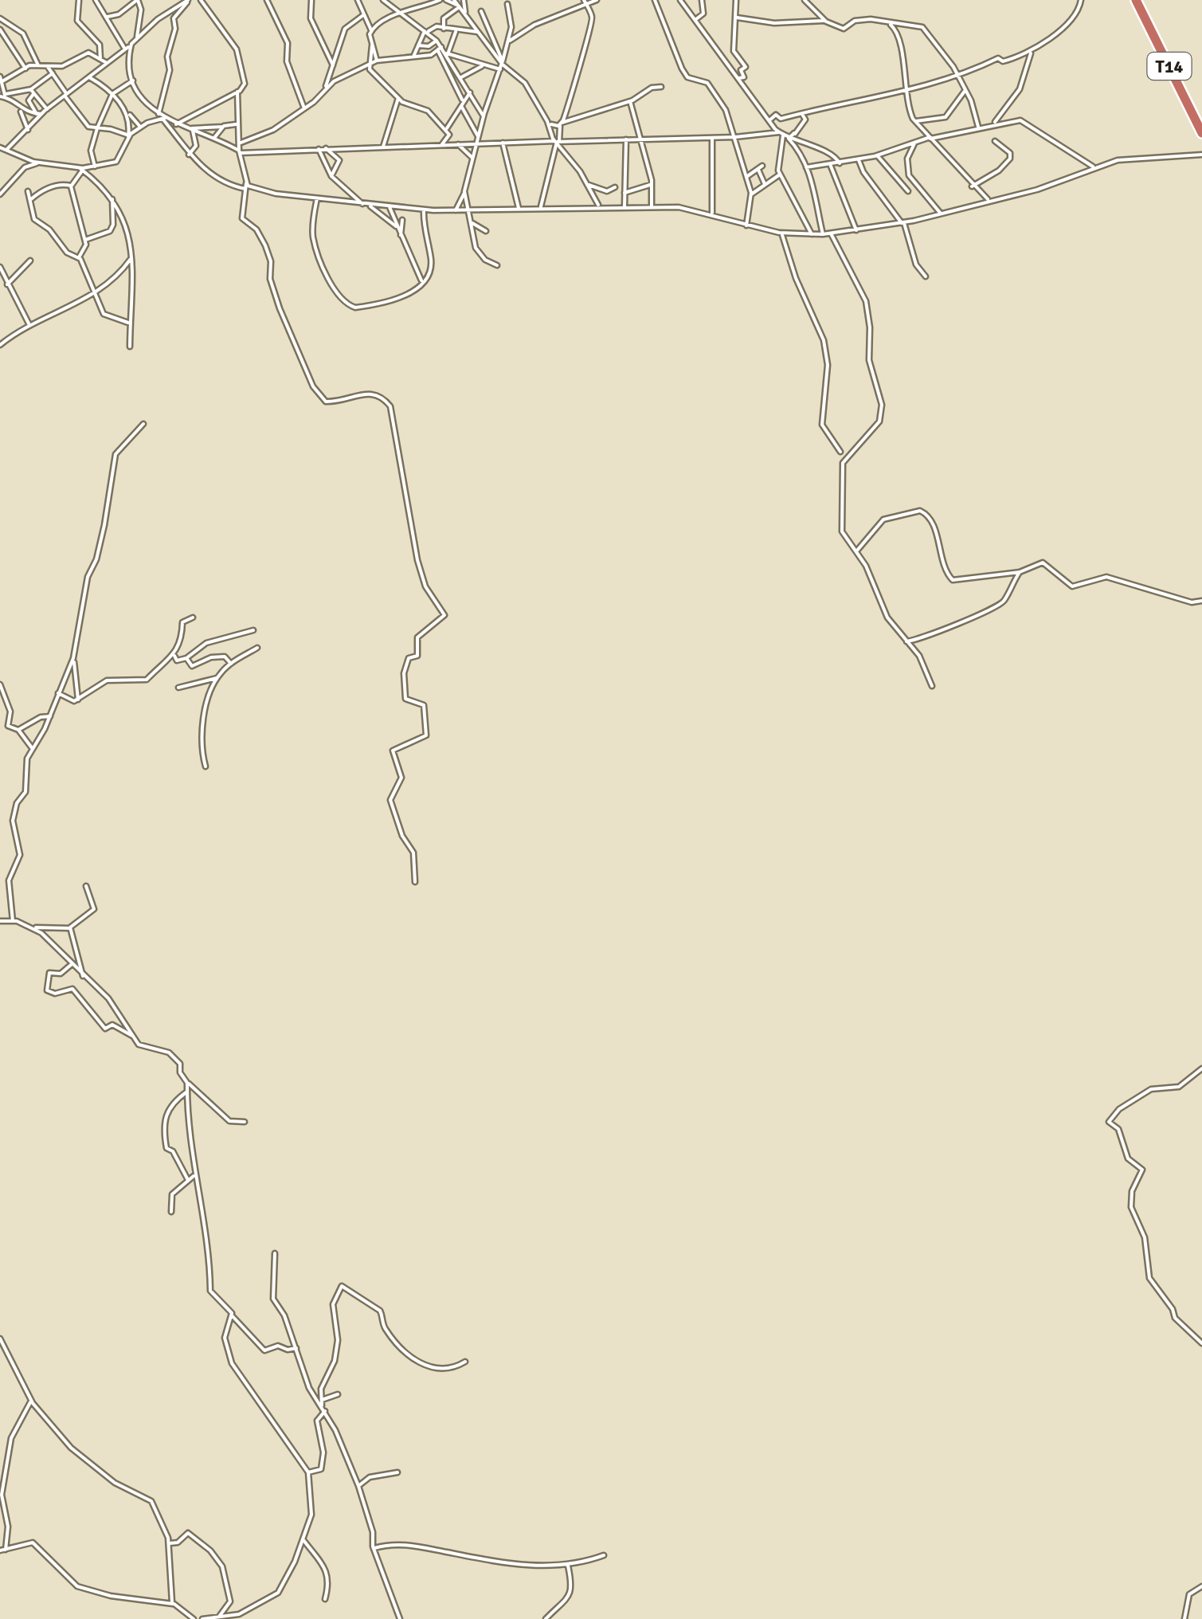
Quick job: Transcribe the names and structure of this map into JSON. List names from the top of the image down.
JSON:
{
  "streets": {
    "highway": ["T14"]
  }
}
